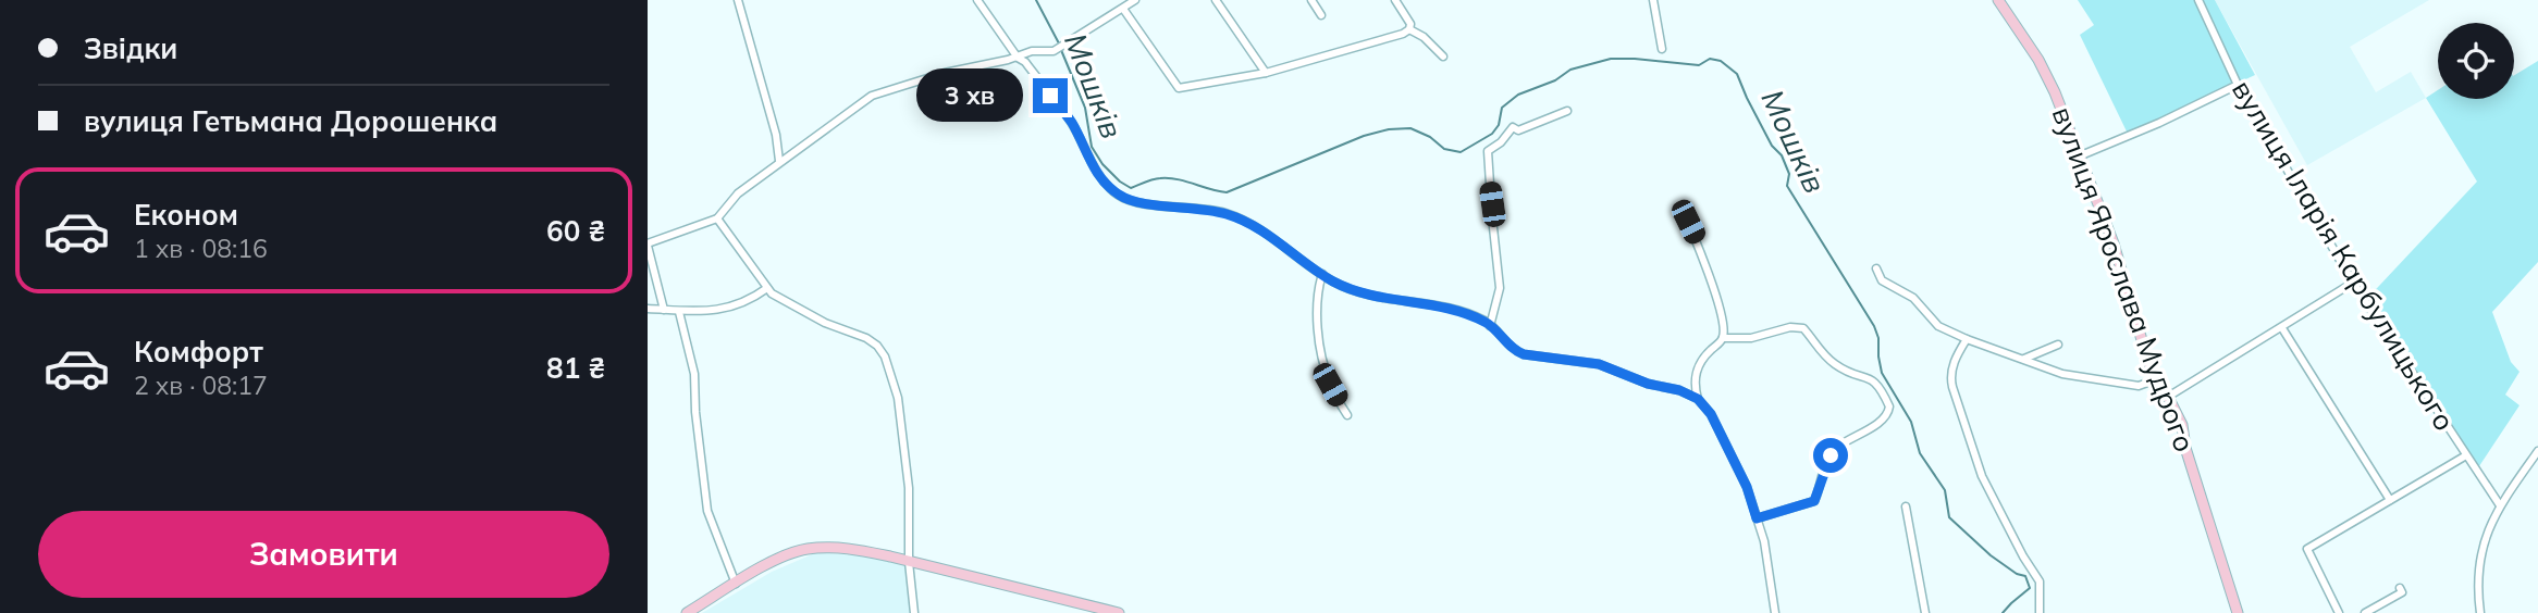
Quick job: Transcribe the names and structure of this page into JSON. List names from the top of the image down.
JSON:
{
  "streets": {
    "main road": ["вулиця Ярослава Мудрого"],
    "street": ["вулиця Іларія Карбулицького"]
  },
  "water": ["Мошків"],
  "page": {
    "banner": ["Звідки", "вулиця Гетьмана Дорошенка"],
    "bubble": "3 хв",
    "list": [
      {
        "name": "Економ",
        "note": "1 хв · 08:16",
        "value": "60 ₴"
      },
      {
        "name": "Комфорт",
        "note": "2 хв · 08:17",
        "value": "81 ₴"
      }
    ],
    "buttons": "Замовити"
  }
}
